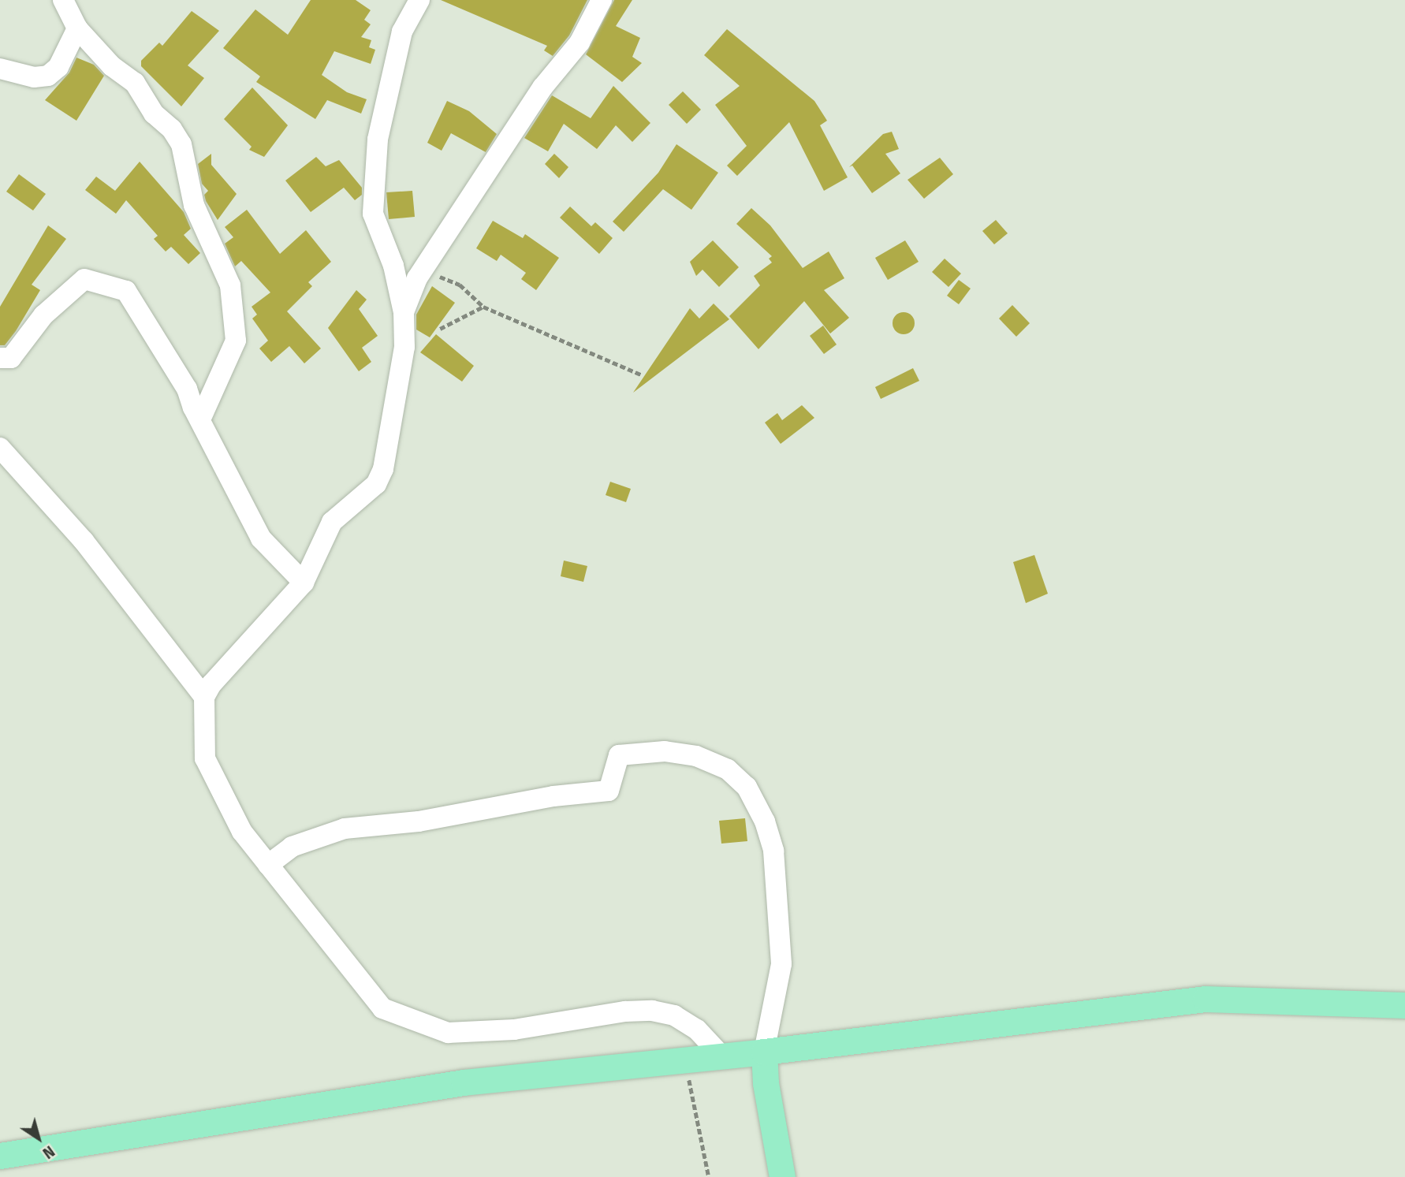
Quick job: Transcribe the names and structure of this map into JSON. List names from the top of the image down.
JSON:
{
  "north": "bottom right"
}
